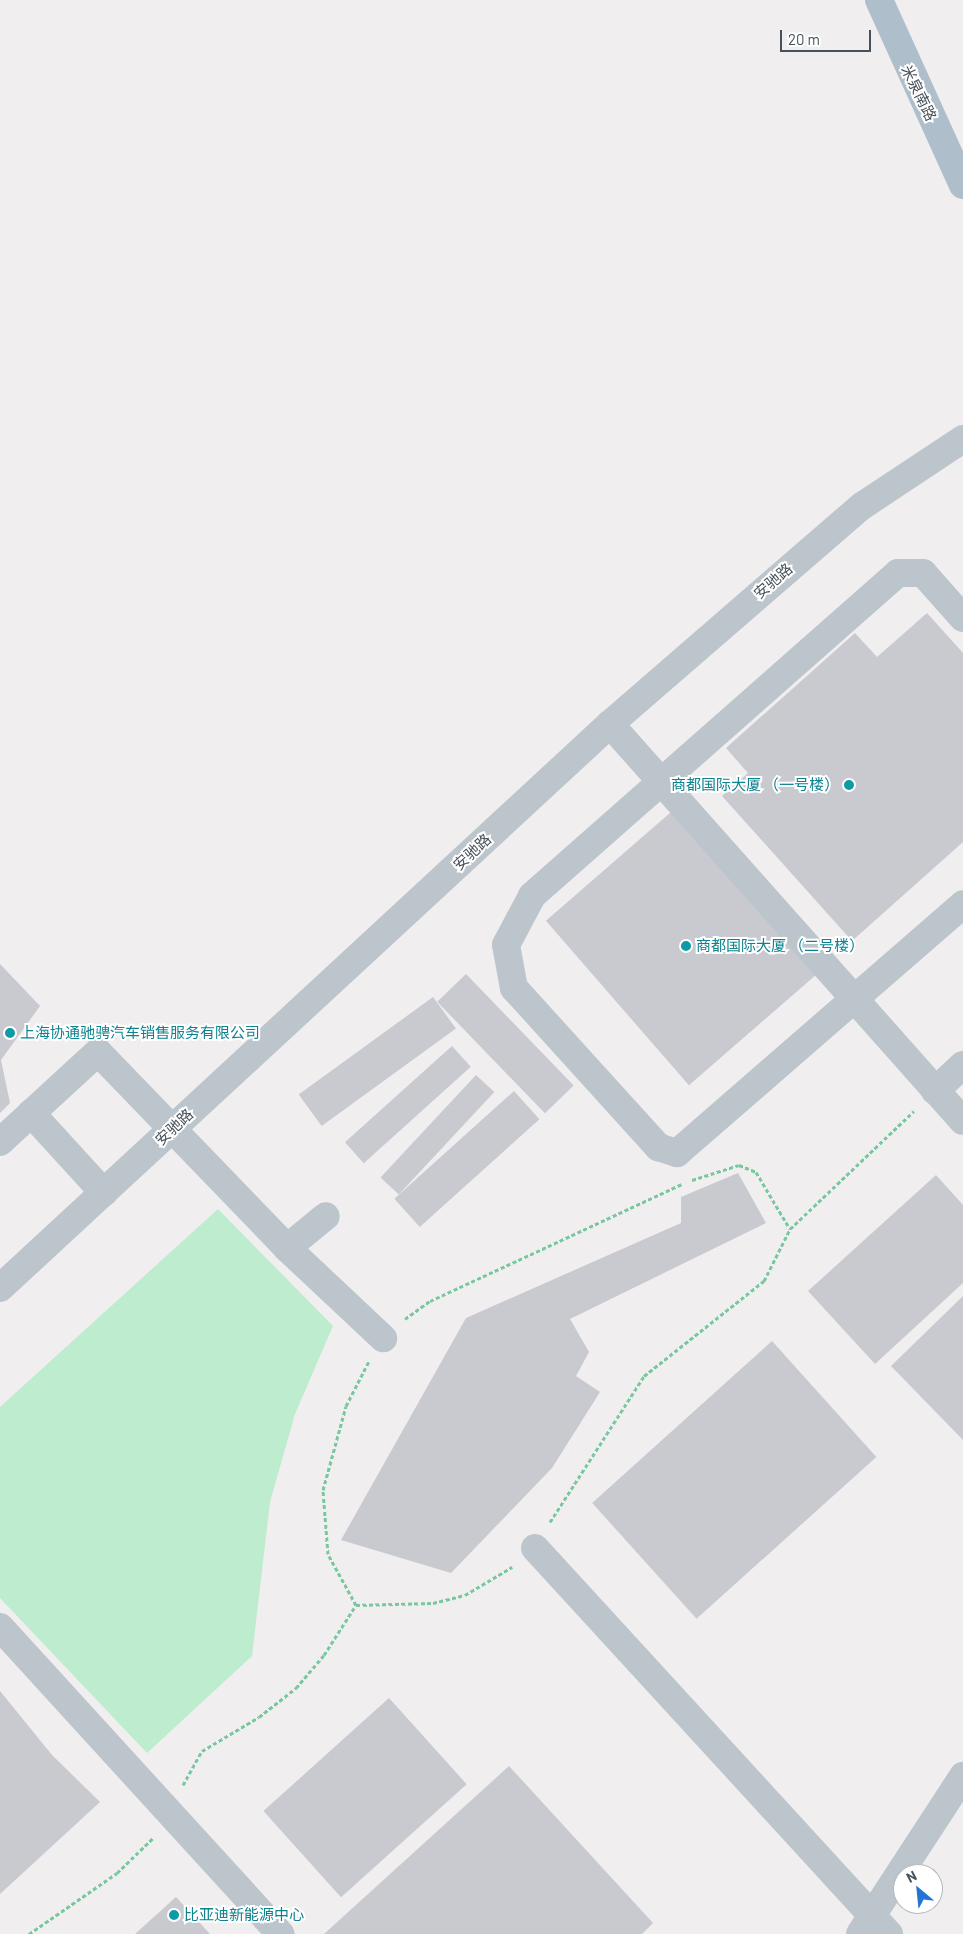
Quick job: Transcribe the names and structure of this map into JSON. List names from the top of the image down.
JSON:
{
  "streets": {
    "main road": ["米泉南路"],
    "street": ["安驰路"]
  },
  "places": [
    "商都国际大厦 （一号楼）",
    "商都国际大厦 （二号楼）",
    "上海协通驰骋汽车销售服务有限公司",
    "比亚迪新能源中心"
  ],
  "scale_bar": "20 m",
  "north": "top left"
}
